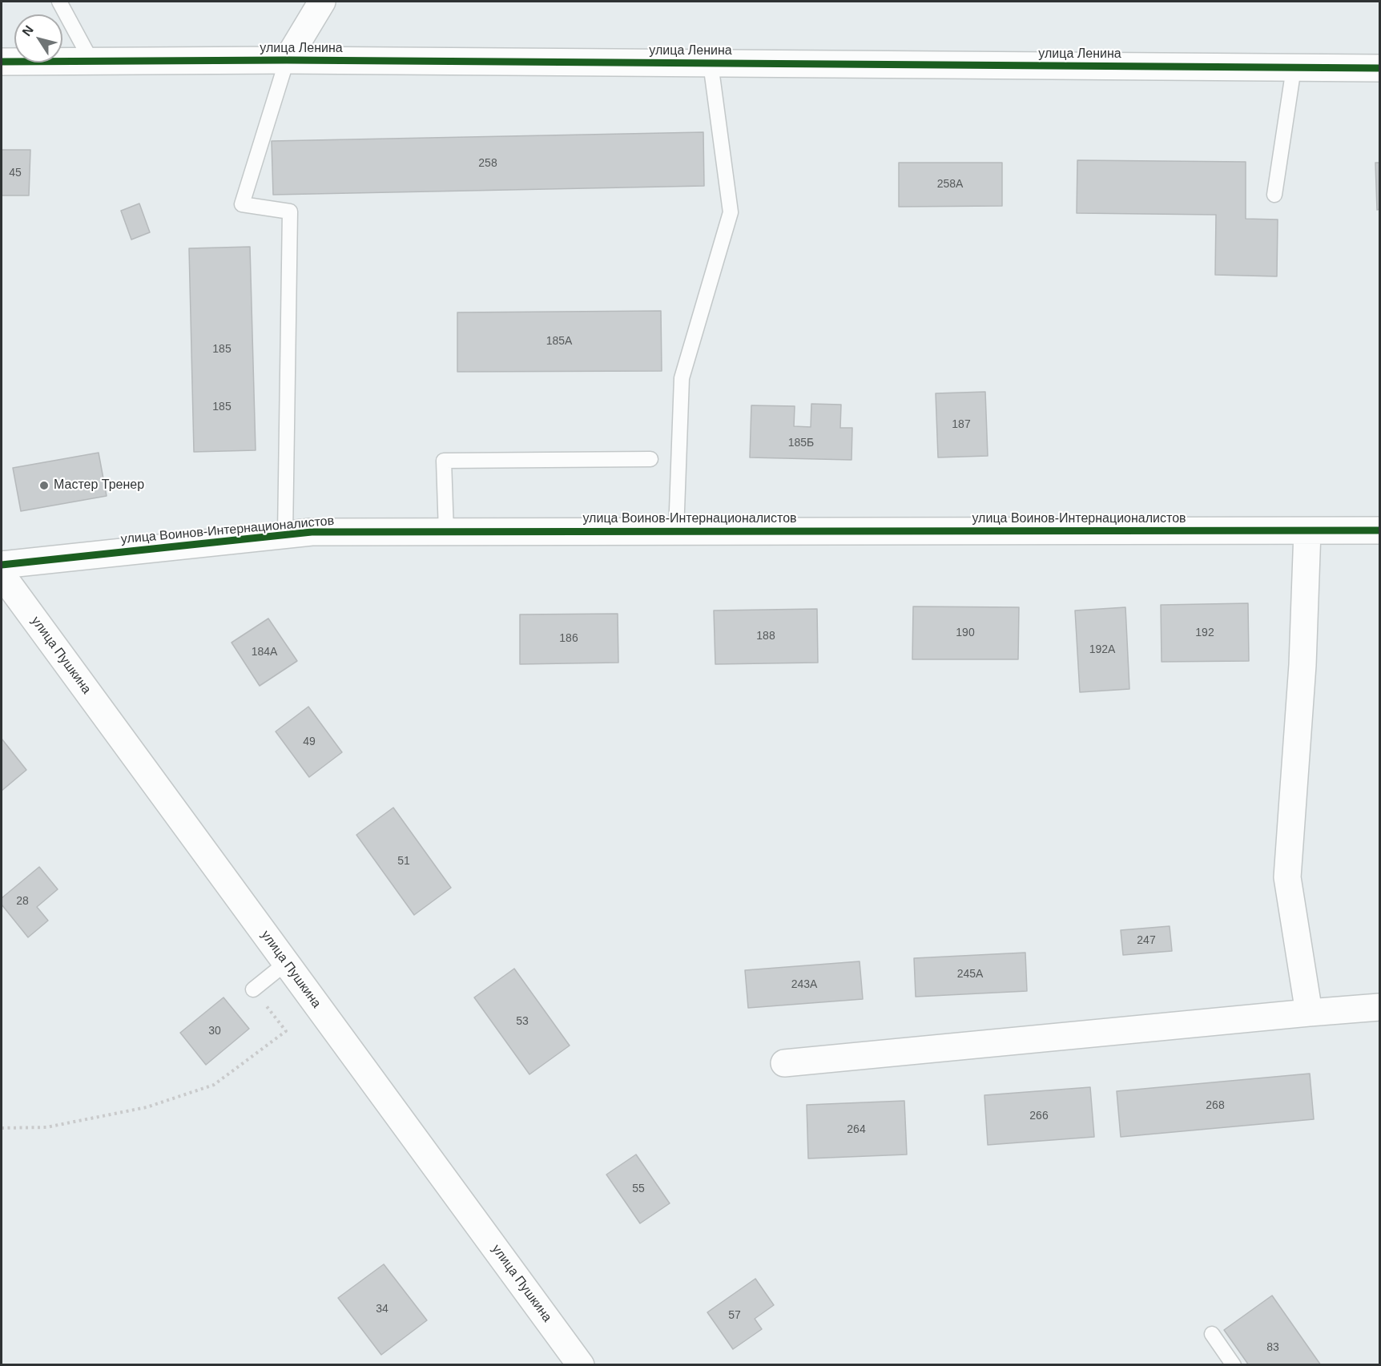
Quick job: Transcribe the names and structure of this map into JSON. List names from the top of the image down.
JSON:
{
  "streets": {
    "street": ["улица Ленина", "улица Воинов-Интернационалистов", "улица Пушкина"]
  },
  "places": ["Мастер Тренер"],
  "house_numbers": [
    "258",
    "45",
    "258А",
    "185А",
    "185",
    "185",
    "187",
    "185Б",
    "190",
    "192",
    "188",
    "186",
    "192А",
    "184А",
    "49",
    "51",
    "28",
    "247",
    "245А",
    "243А",
    "53",
    "30",
    "268",
    "266",
    "264",
    "55",
    "34",
    "57",
    "83"
  ],
  "north": "top left"
}
